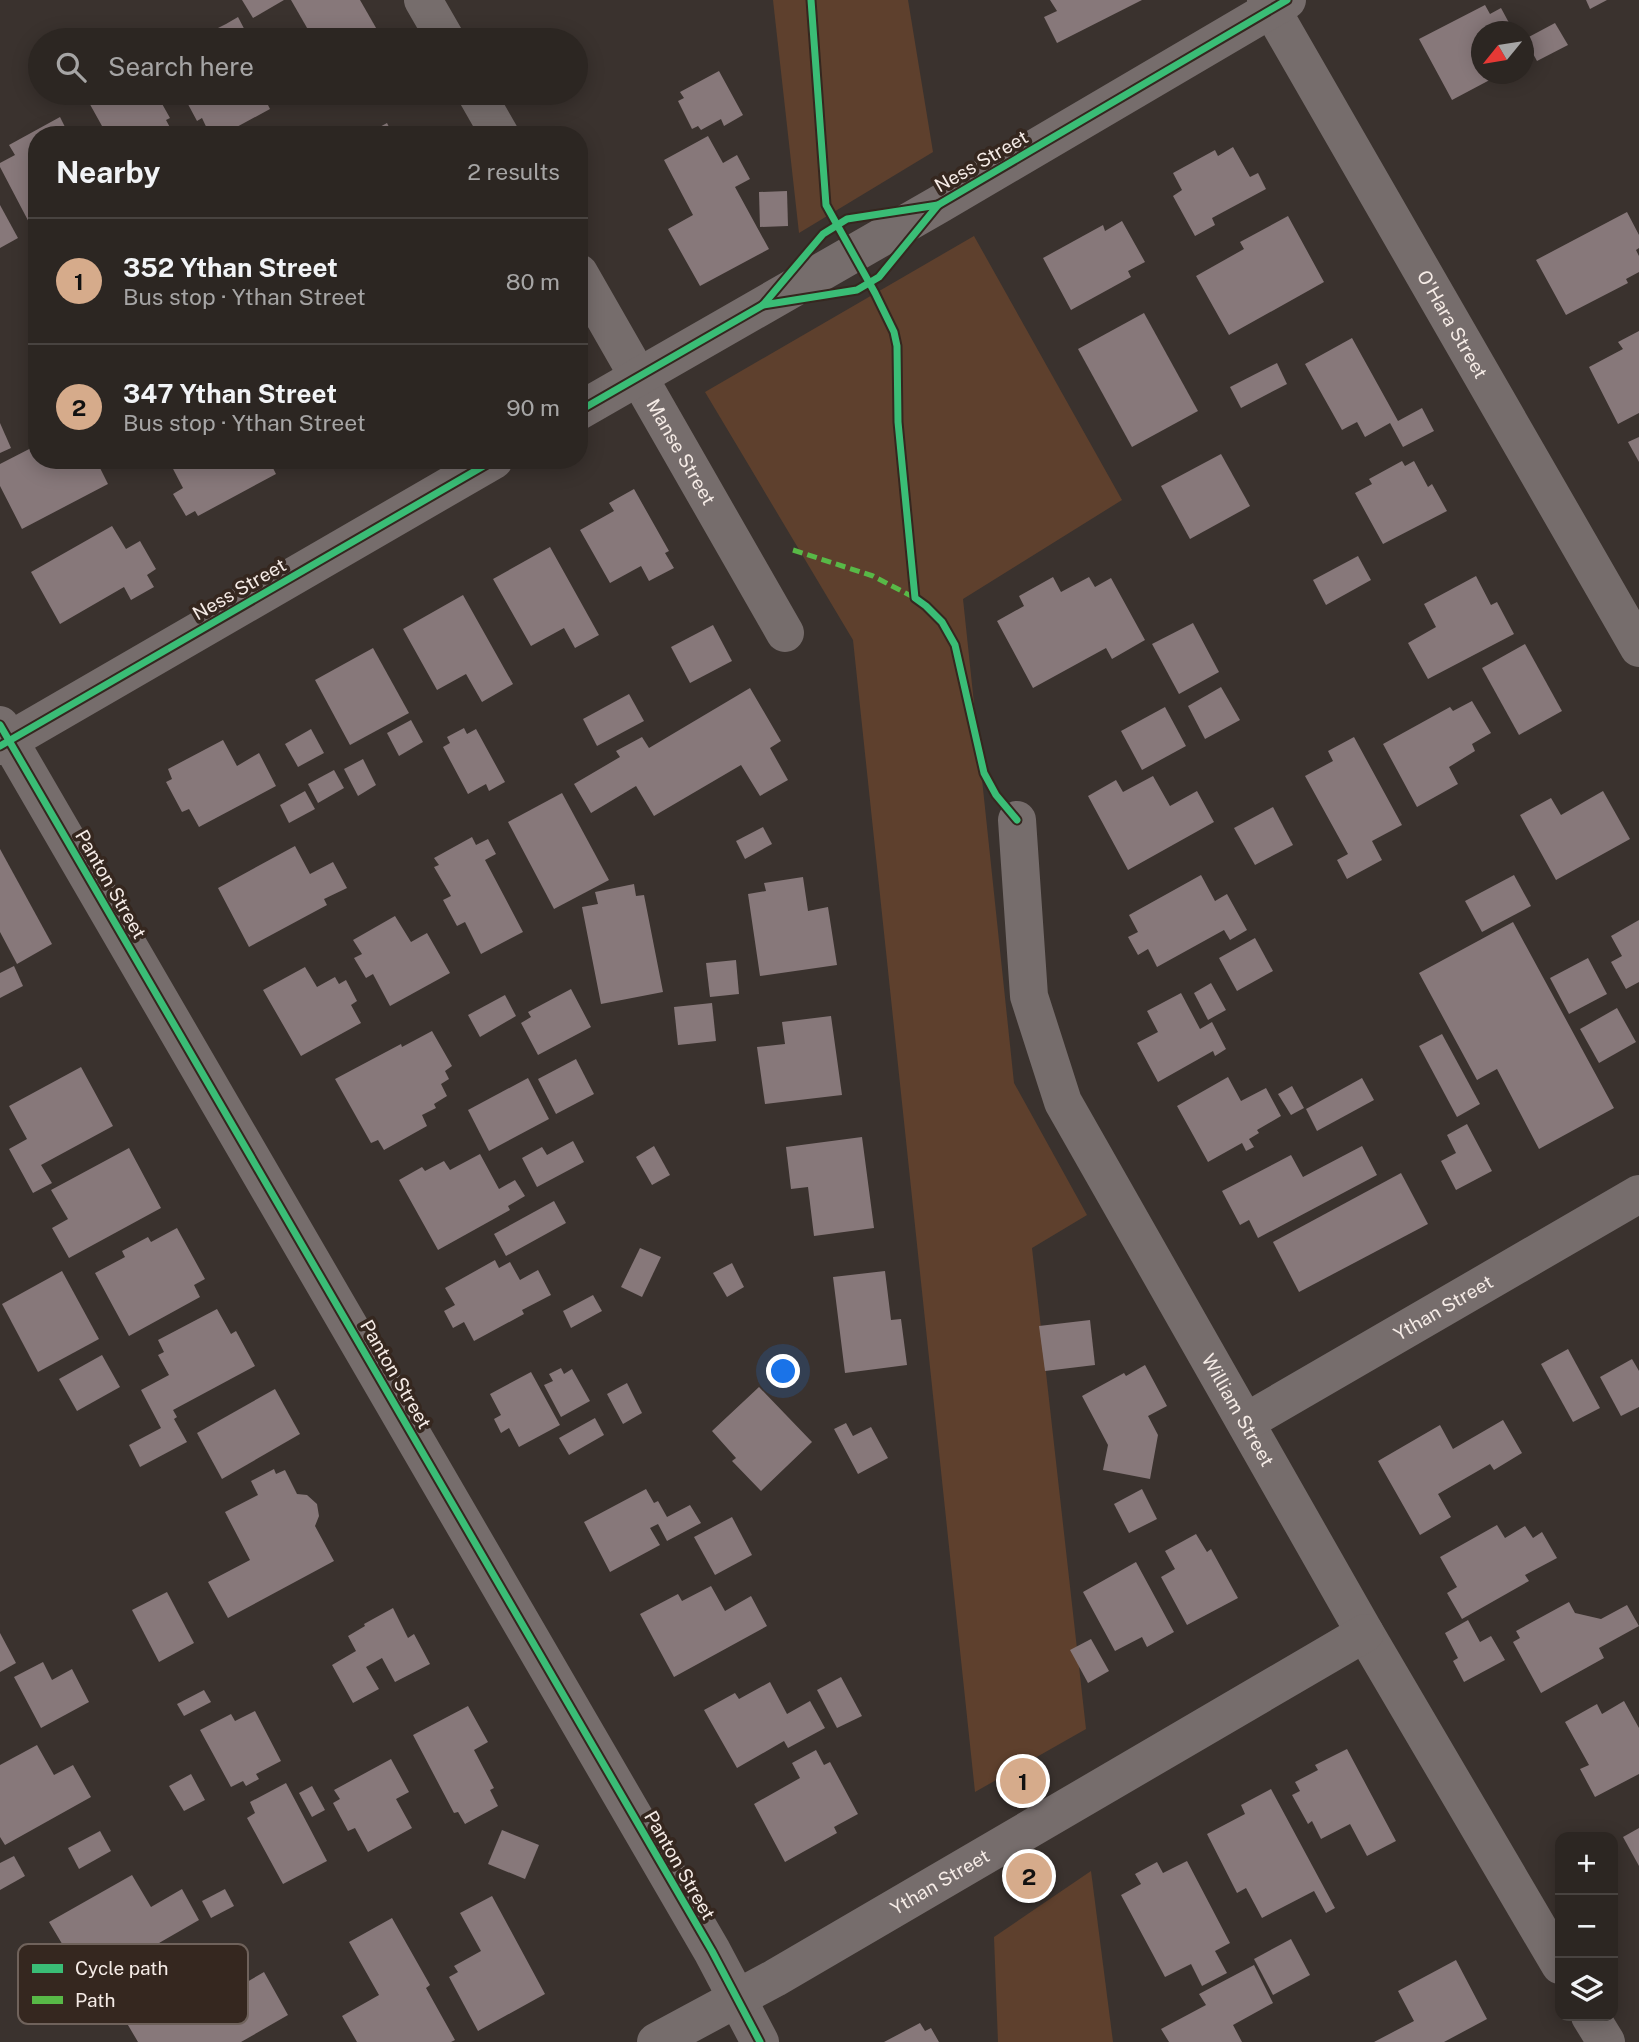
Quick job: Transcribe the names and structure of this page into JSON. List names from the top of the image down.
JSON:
{
  "streets": {
    "street": [
      "Ness Street",
      "O'Hara Street",
      "Manse Street",
      "Panton Street",
      "Ythan Street",
      "William Street"
    ]
  },
  "crossings": [
    ["Ness Street", "O'Hara Street"],
    ["Ness Street", "Manse Street"],
    ["Ness Street", "Panton Street"],
    ["Panton Street", "Ythan Street"],
    ["Ythan Street", "William Street"]
  ],
  "legend": ["Cycle path", "Path"],
  "north": "bottom left",
  "page": {
    "search": "Search here",
    "heading": ["Nearby", "2 results"],
    "list": [
      {
        "mark": "1",
        "name": "352 Ythan Street",
        "note": "Bus stop · Ythan Street",
        "value": "80 m"
      },
      {
        "mark": "2",
        "name": "347 Ythan Street",
        "note": "Bus stop · Ythan Street",
        "value": "90 m"
      }
    ],
    "pins": ["1", "2"],
    "map_buttons": ["+", "−"]
  }
}
